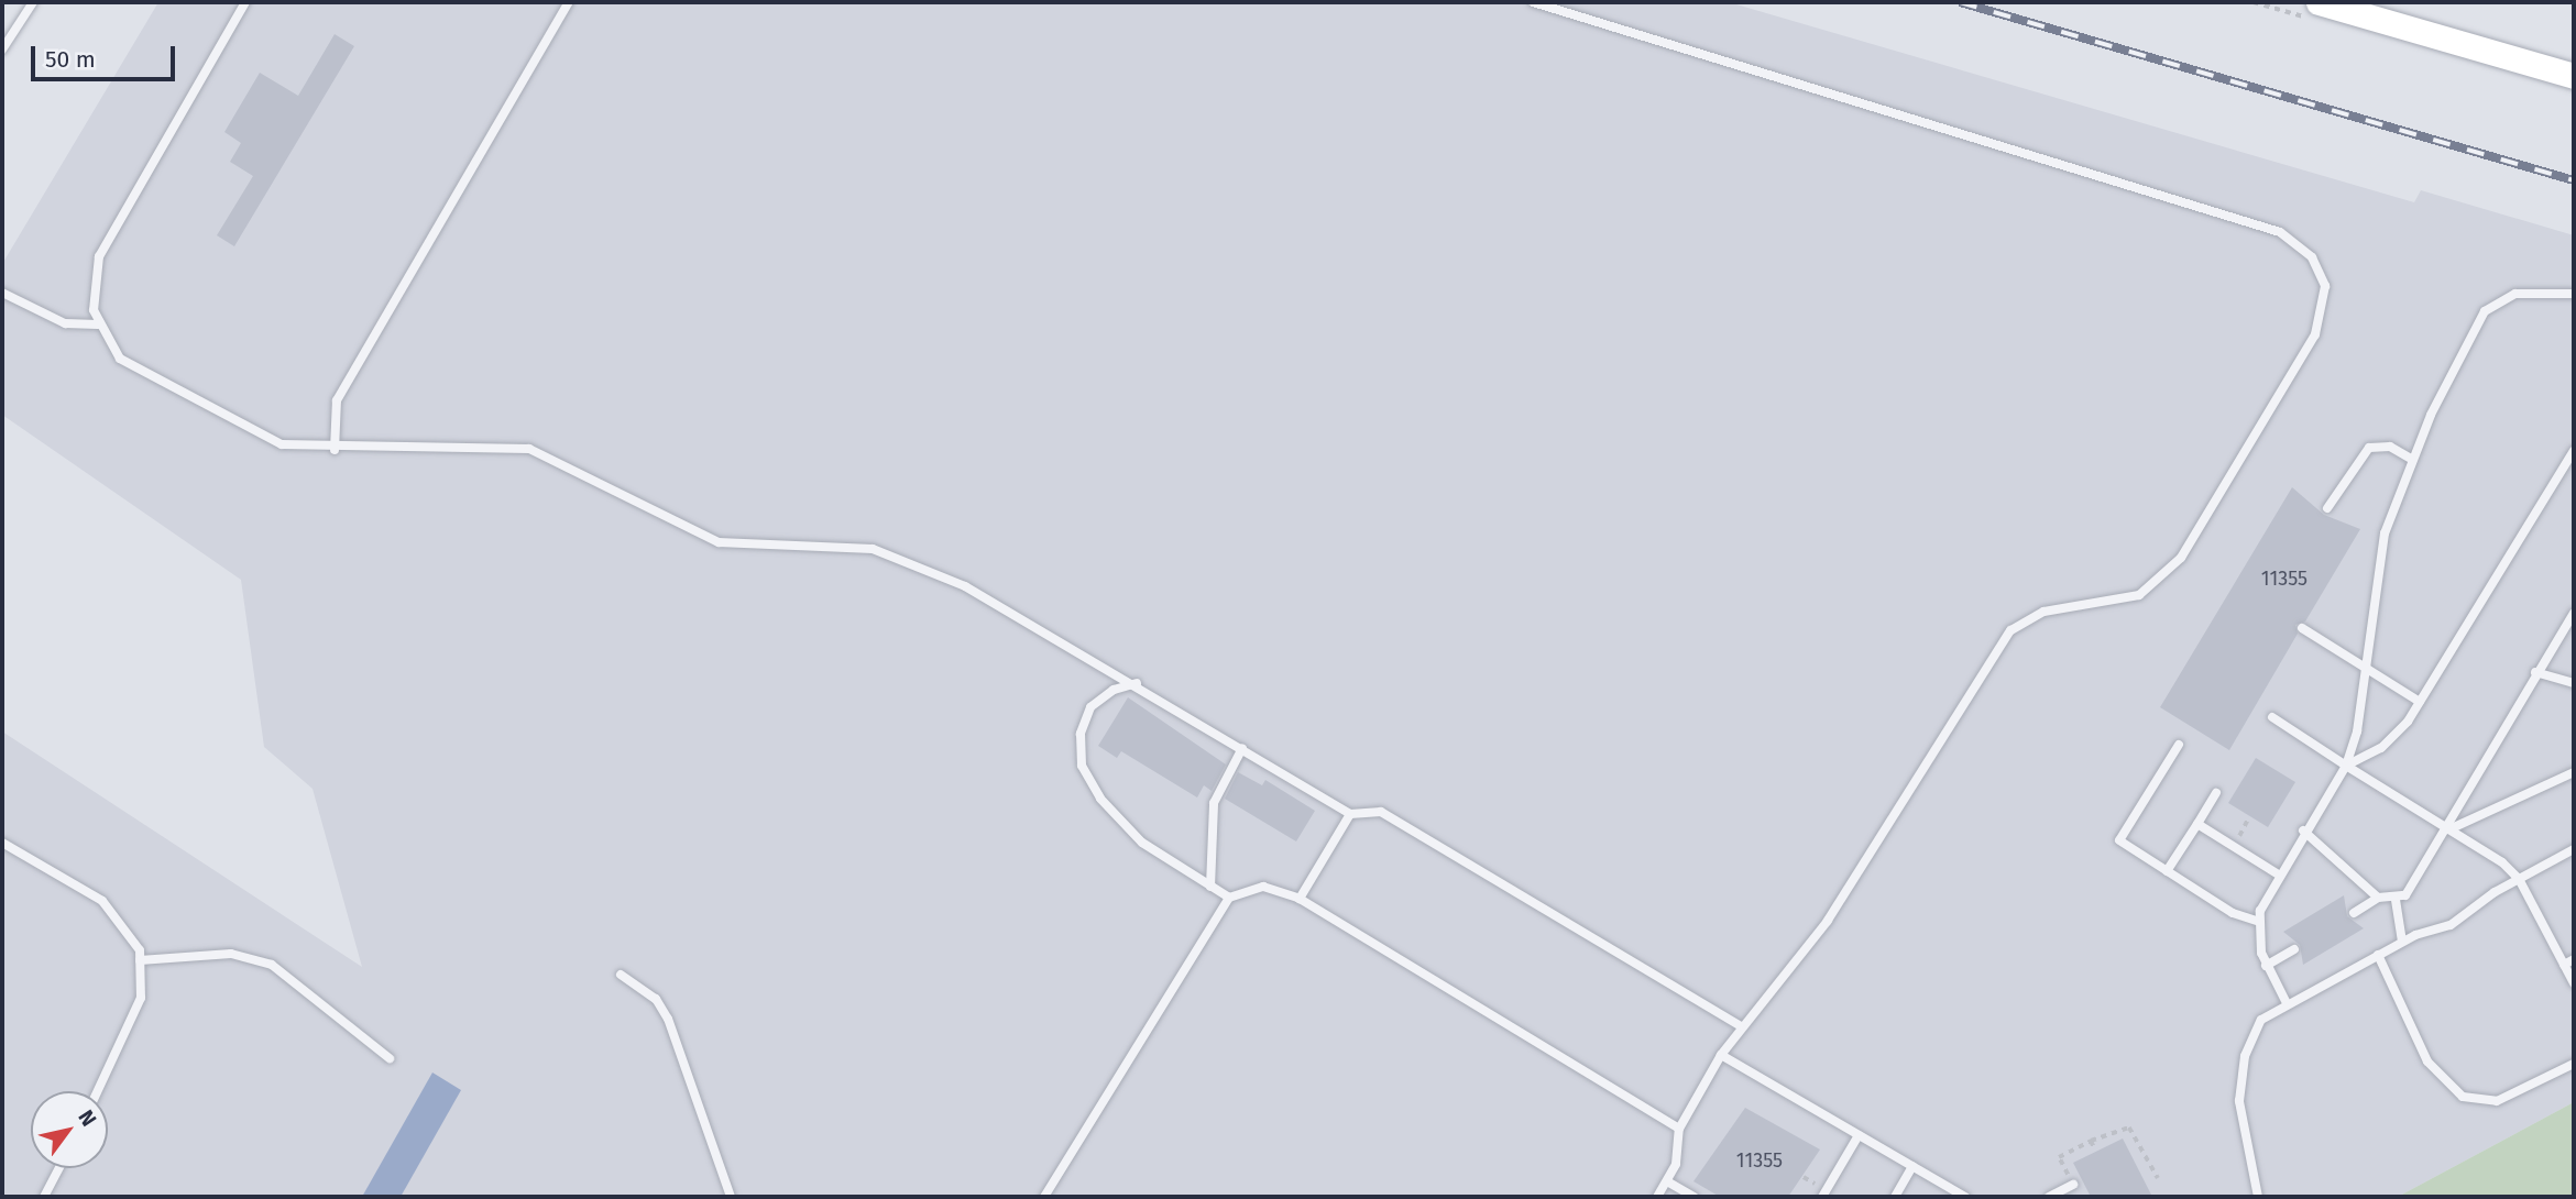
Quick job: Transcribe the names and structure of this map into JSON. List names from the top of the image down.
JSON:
{
  "house_numbers": ["11355", "11355"],
  "scale_bar": "50 m",
  "north": "top right"
}
